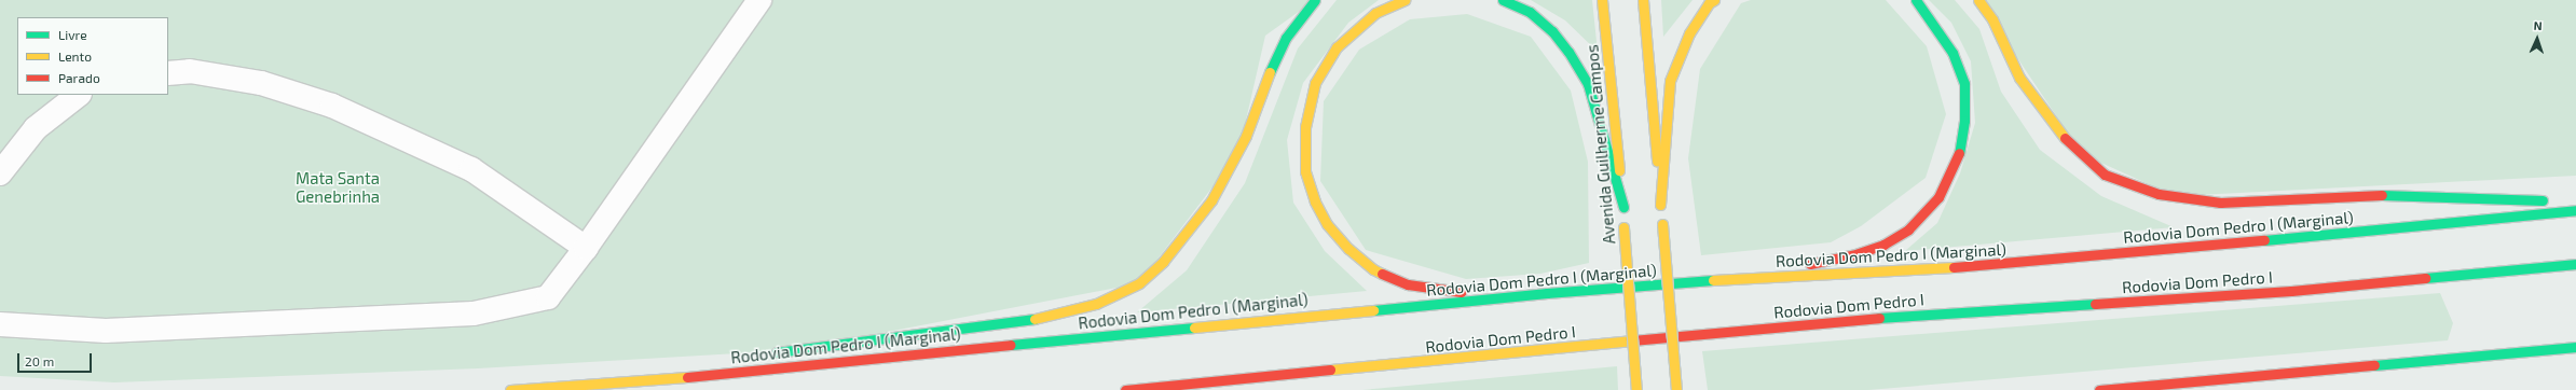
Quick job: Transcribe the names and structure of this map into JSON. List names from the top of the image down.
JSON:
{
  "streets": {
    "main road": ["Avenida Guilherme Campos", "Rodovia Dom Pedro I (Marginal)", "Rodovia Dom Pedro I"]
  },
  "parks": ["Mata Santa Genebrinha"],
  "legend": ["Livre", "Lento", "Parado"],
  "scale_bar": "20 m",
  "north": "top"
}
